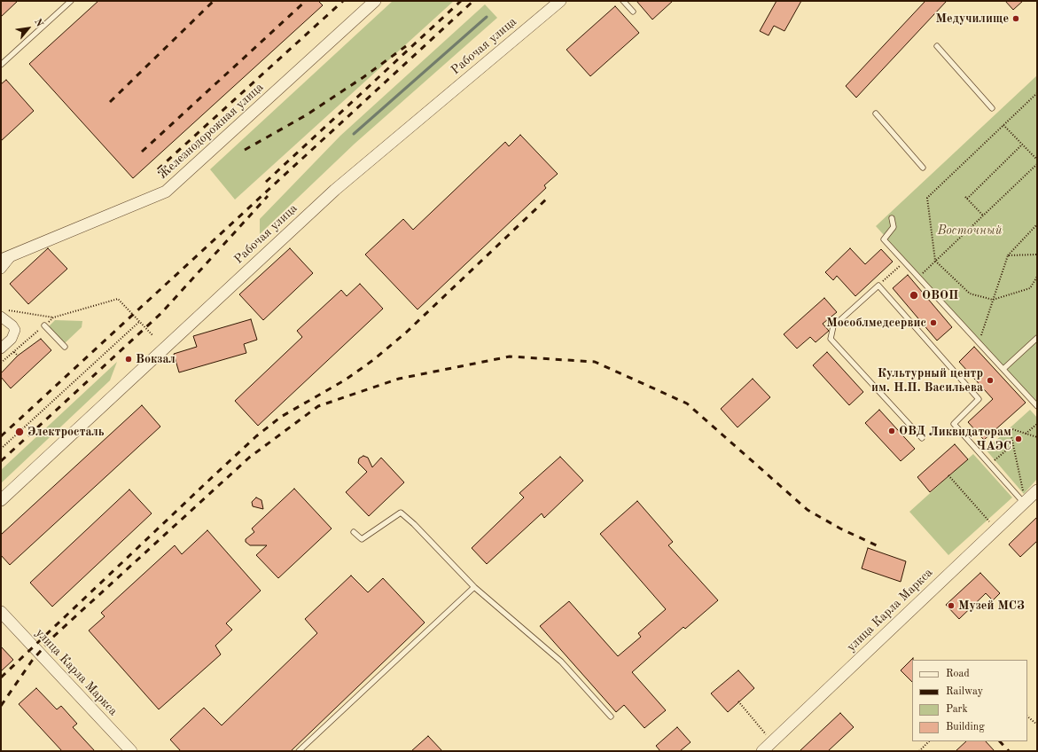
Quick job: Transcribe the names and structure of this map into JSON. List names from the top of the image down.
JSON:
{
  "streets": {
    "street": ["Рабочая улица", "Железнодорожная улица", "улица Карла Маркса"]
  },
  "parks": ["Восточный"],
  "places": [
    "Медучилище",
    "ОВОП",
    "Мособлмедсервис",
    "Вокзал",
    "Культурный центр им. Н.П. Васильева",
    "ОВД",
    "Электросталь",
    "Ликвидаторам ЧАЭС",
    "Музей МСЗ"
  ],
  "legend": [
    "Road",
    "Railway",
    "Park",
    "Building"
  ],
  "north": "top right"
}
